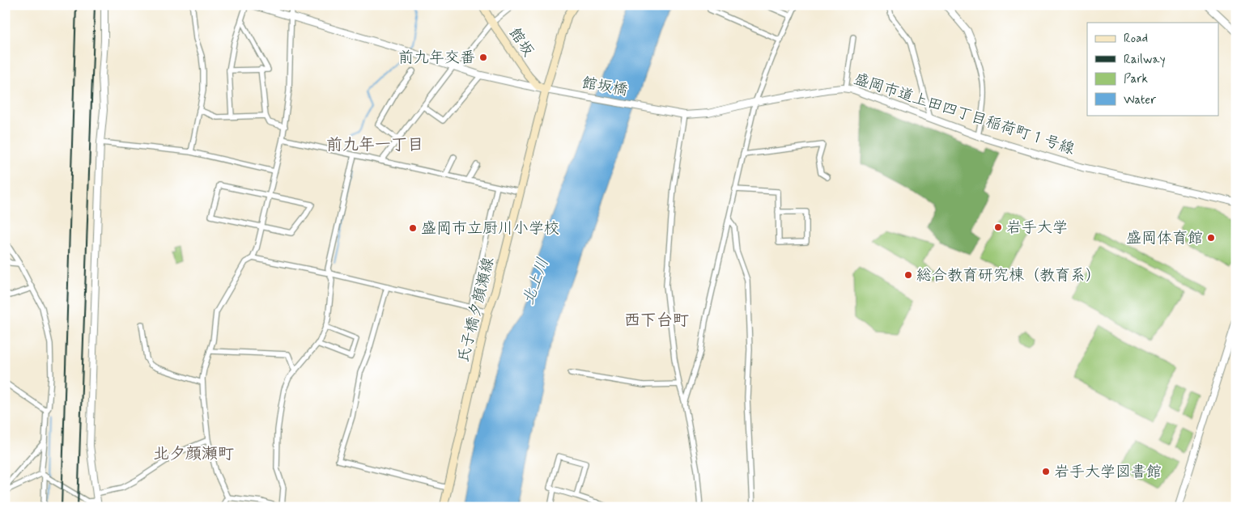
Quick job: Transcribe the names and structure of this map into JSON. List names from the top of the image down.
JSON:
{
  "streets": {
    "main road": ["館坂", "氏子橋夕顔瀬線"],
    "street": ["館坂橋", "盛岡市道上田四丁目稲荷町１号線"]
  },
  "crossings": [
    ["館坂", "館坂橋"],
    ["館坂", "氏子橋夕顔瀬線"],
    ["館坂橋", "盛岡市道上田四丁目稲荷町１号線"],
    ["館坂橋", "氏子橋夕顔瀬線"]
  ],
  "districts": ["前九年一丁目", "西下台町", "北夕顔瀬町"],
  "water": ["北上川"],
  "places": [
    "前九年交番",
    "岩手大学",
    "盛岡市立厨川小学校",
    "盛岡体育館",
    "総合教育研究棟（教育系）",
    "岩手大学図書館"
  ],
  "legend": [
    "Road",
    "Railway",
    "Park",
    "Water"
  ]
}
